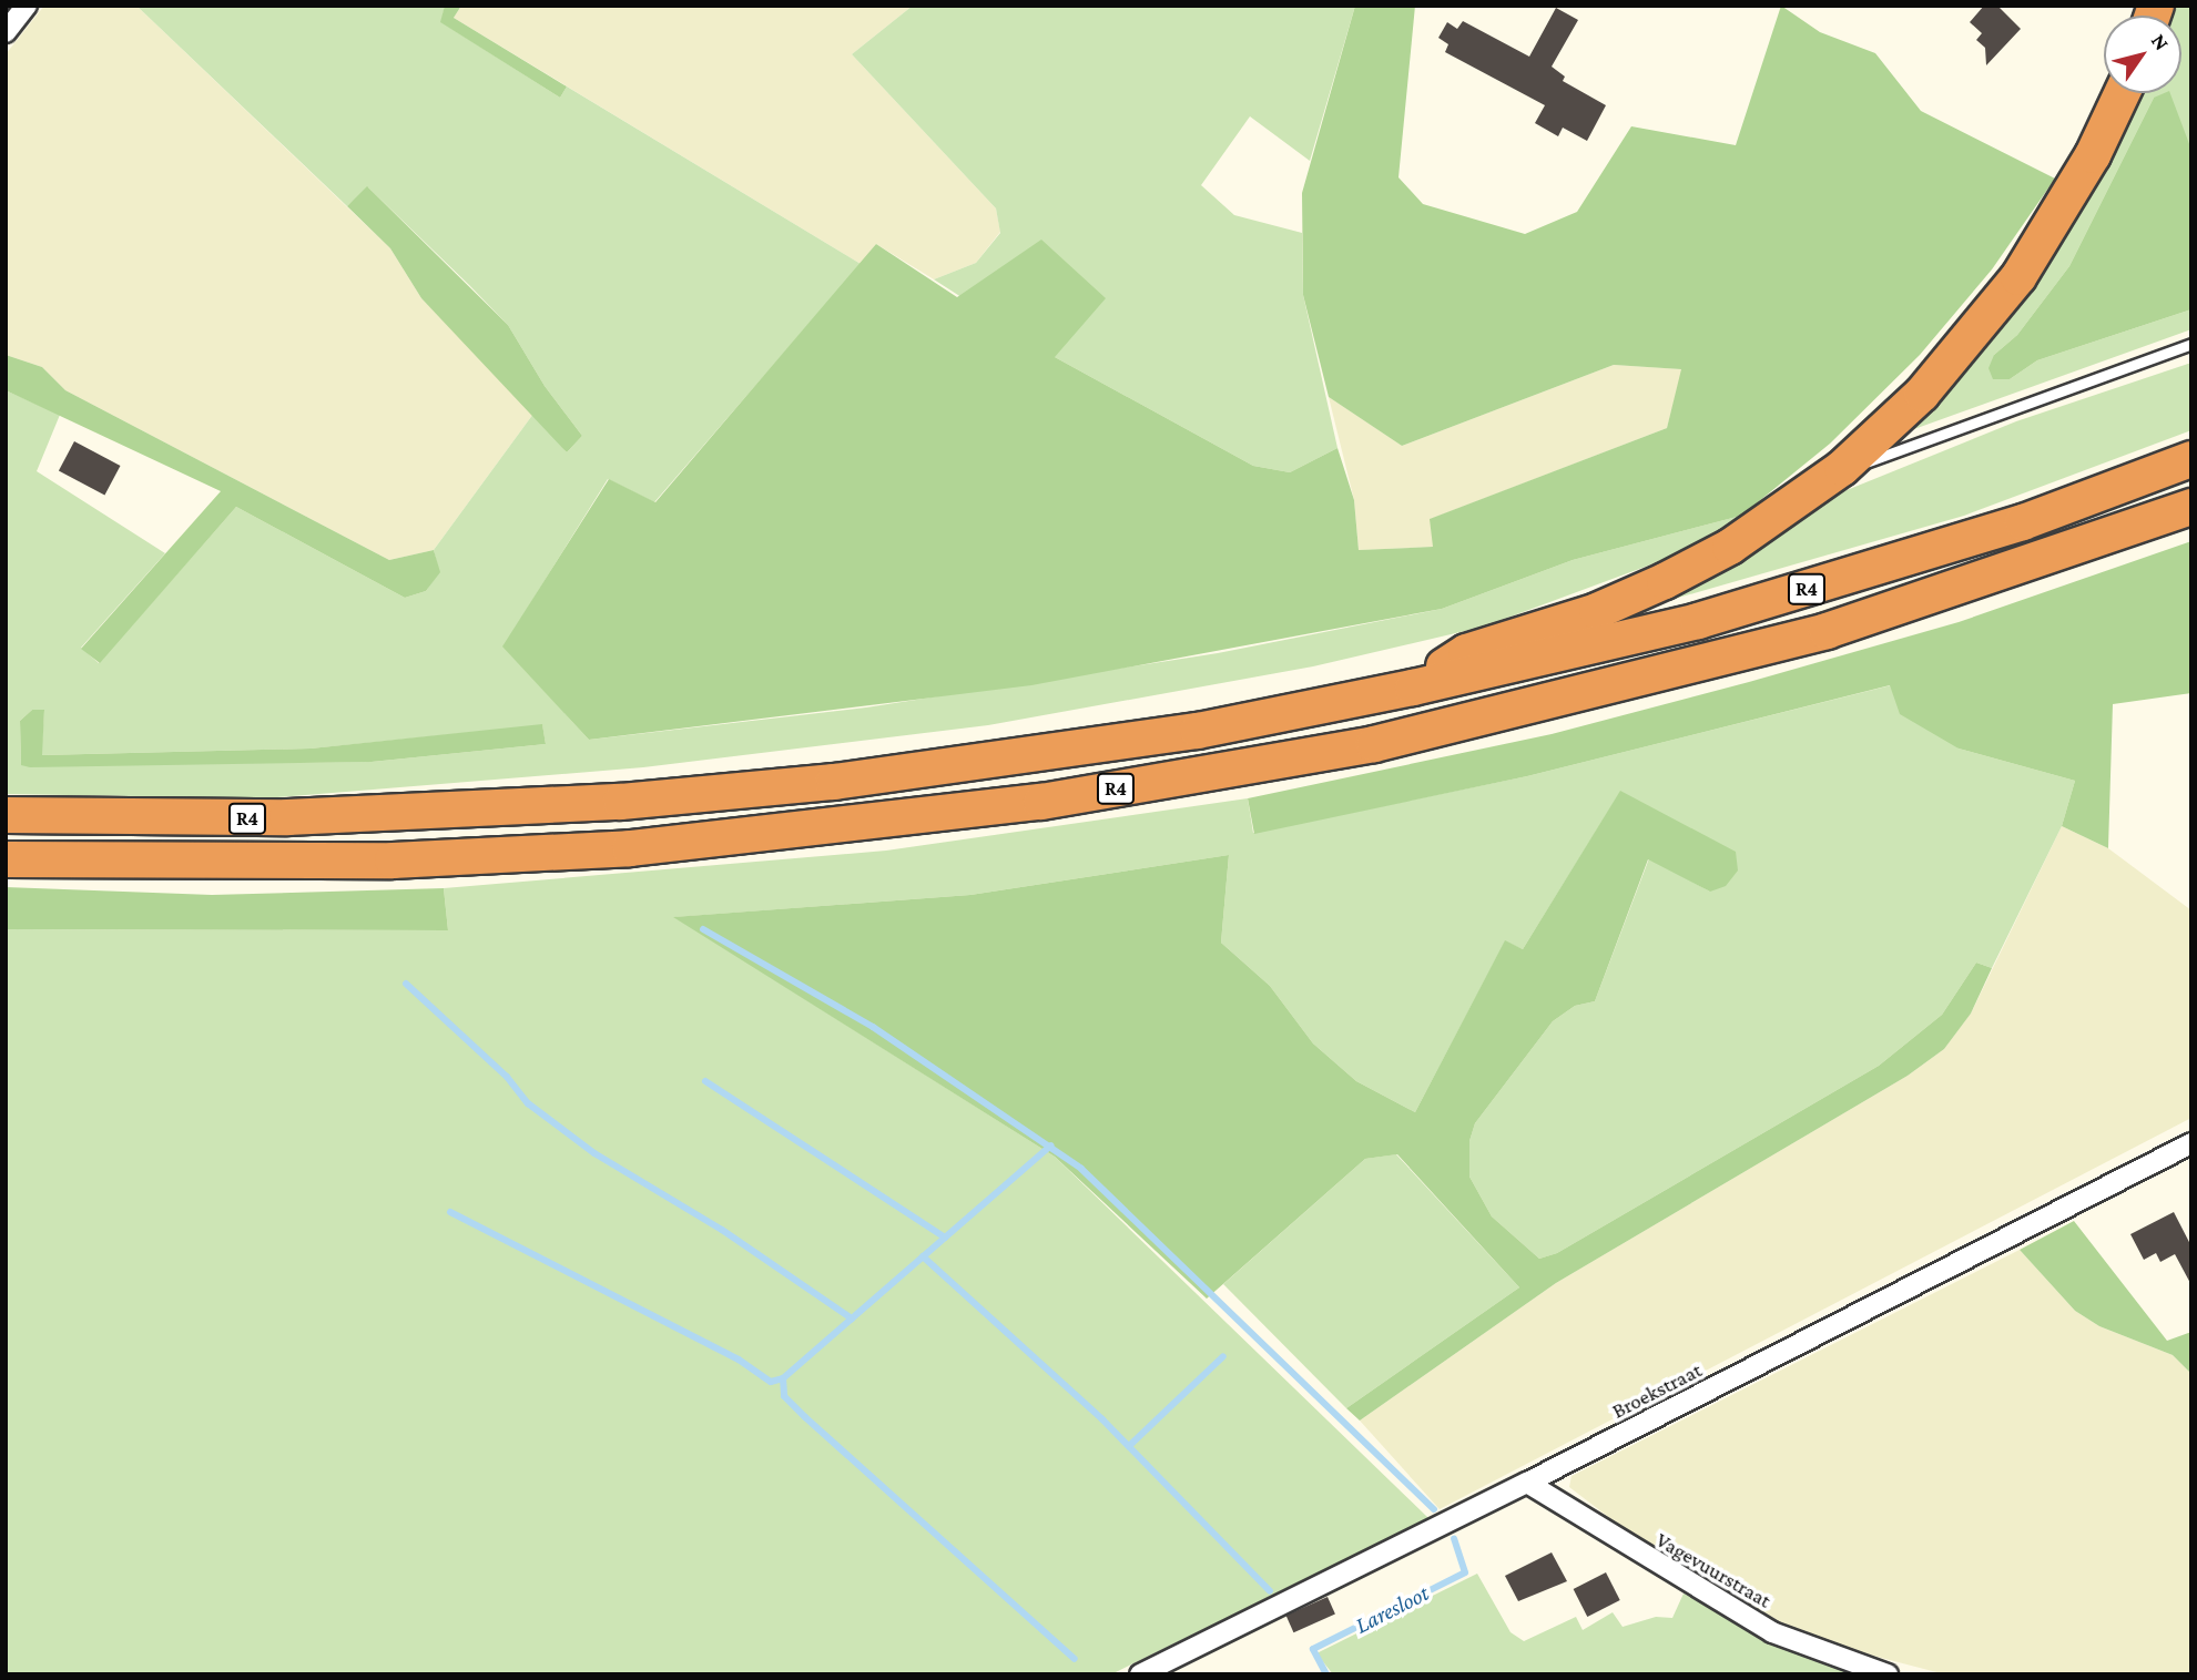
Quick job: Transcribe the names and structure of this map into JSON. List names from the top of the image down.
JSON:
{
  "streets": {
    "highway": ["R4"],
    "street": ["Broekstraat", "Vagevuurstraat"]
  },
  "crossings": [
    ["Broekstraat", "Vagevuurstraat"]
  ],
  "water": ["Laresloot"],
  "north": "top right"
}
